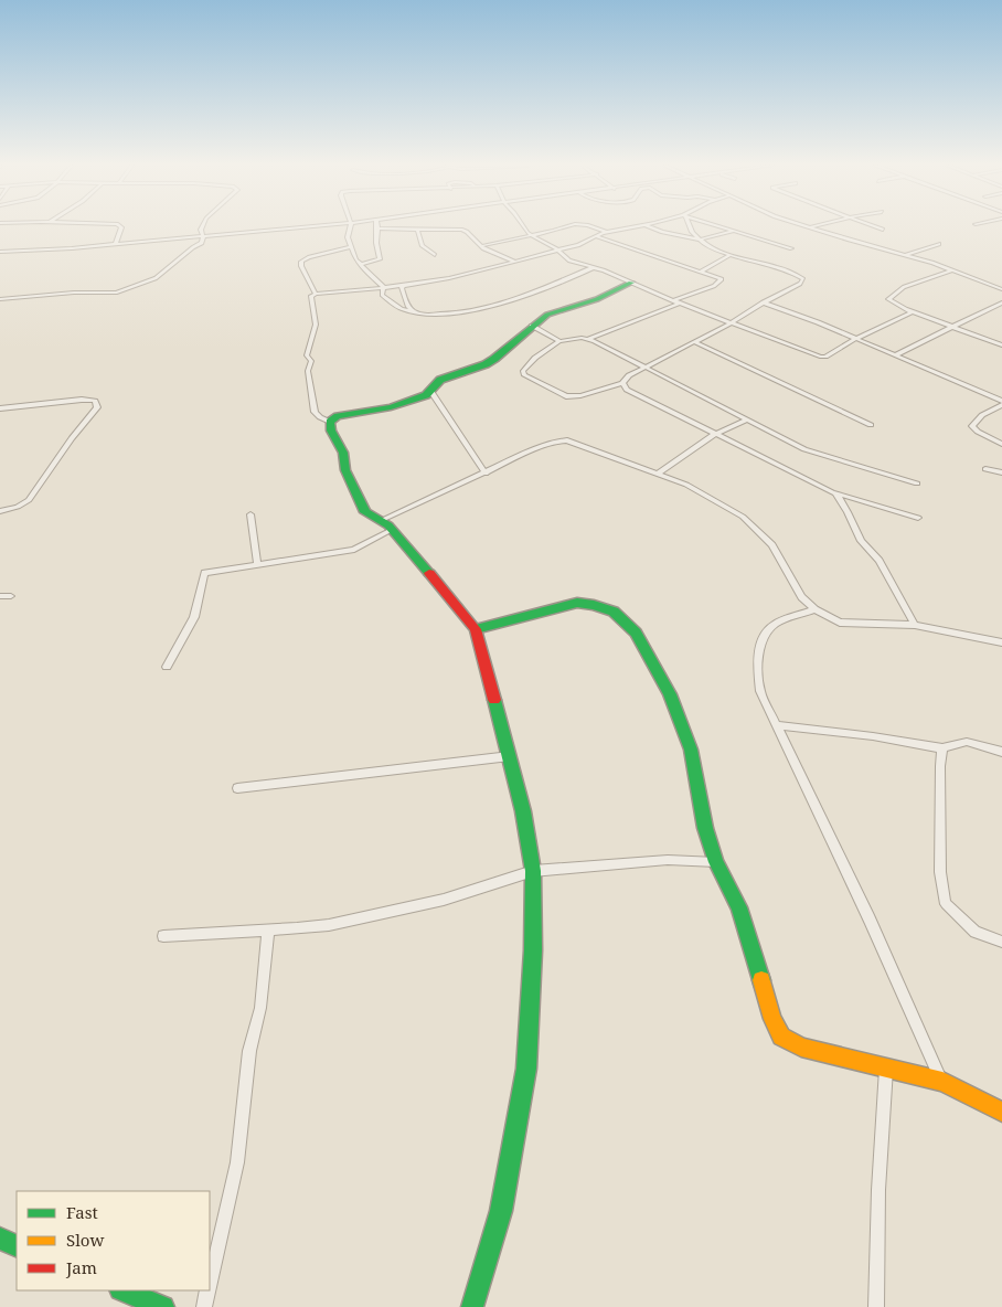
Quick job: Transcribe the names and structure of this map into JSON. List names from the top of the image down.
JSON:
{
  "legend": ["Fast", "Slow", "Jam"]
}
